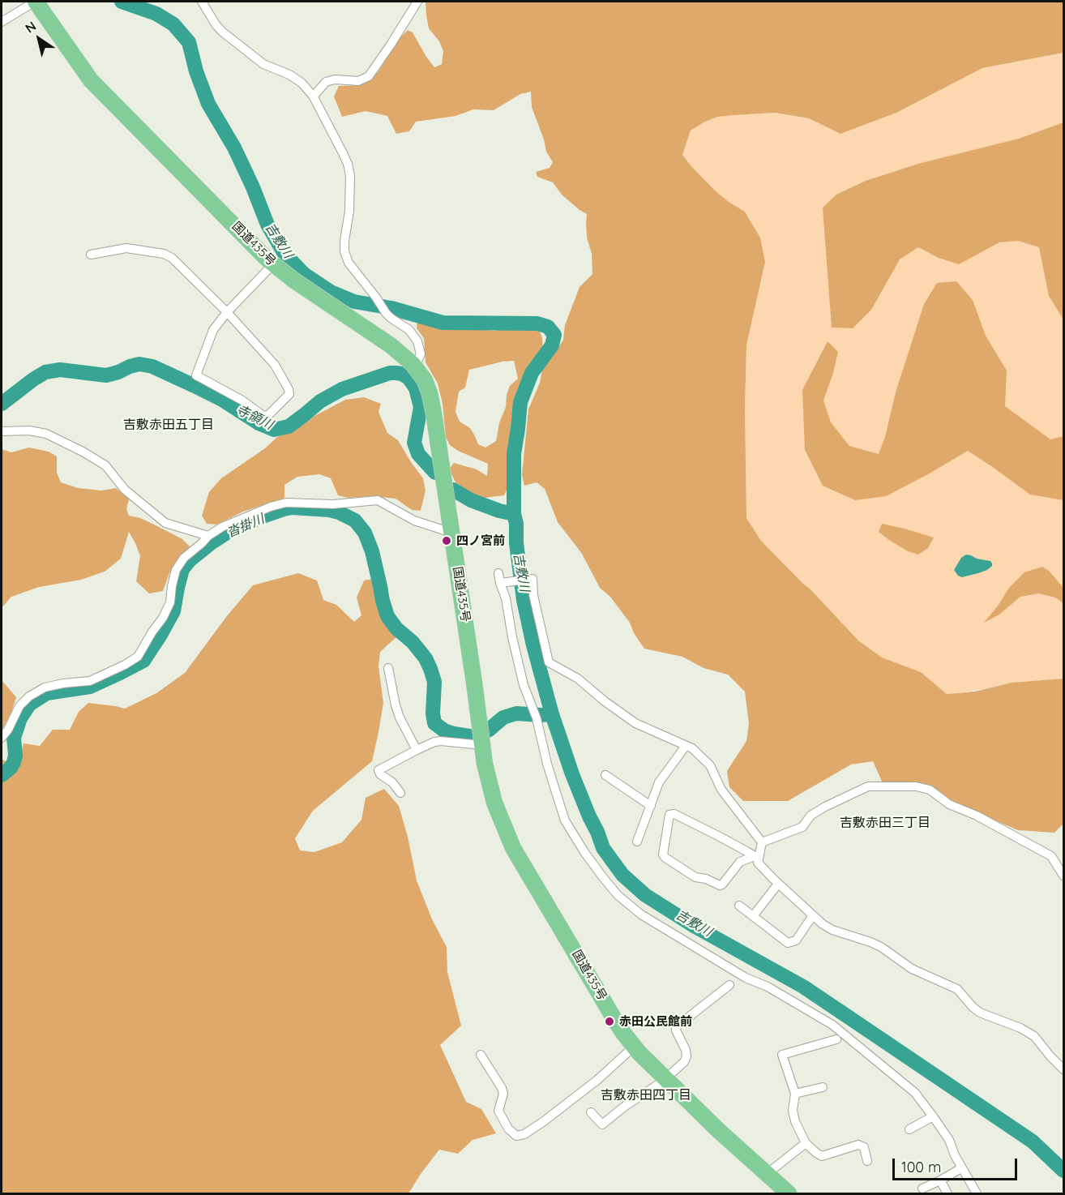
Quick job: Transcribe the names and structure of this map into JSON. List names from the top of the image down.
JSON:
{
  "streets": {
    "highway": ["国道435号"]
  },
  "districts": ["吉敷赤田五丁目", "吉敷赤田三丁目", "吉敷赤田四丁目"],
  "water": ["吉敷川", "寺領川", "沓掛川"],
  "places": ["四ノ宮前", "赤田公民館前"],
  "scale_bar": "100 m",
  "north": "top left"
}
